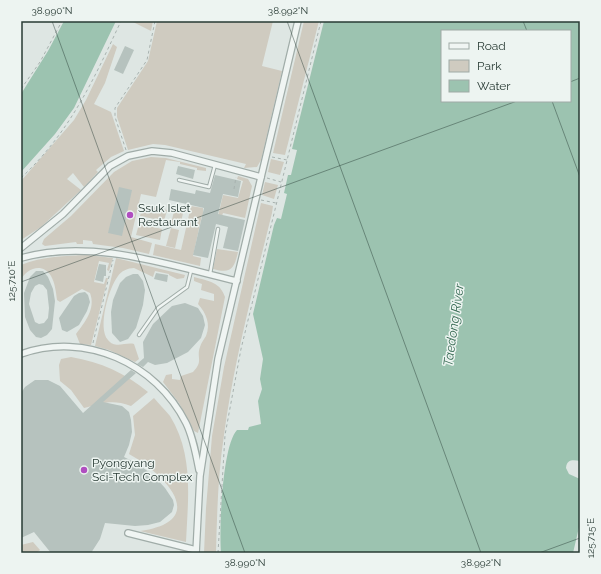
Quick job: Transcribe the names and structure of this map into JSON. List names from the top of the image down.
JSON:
{
  "water": ["Taedong River"],
  "places": ["Ssuk Islet Restaurant", "Pyongyang Sci-Tech Complex"],
  "legend": ["Road", "Park", "Water"],
  "coordinates": [
    "38.990°N",
    "38.992°N",
    "125.710°E",
    "125.715°E"
  ]
}
